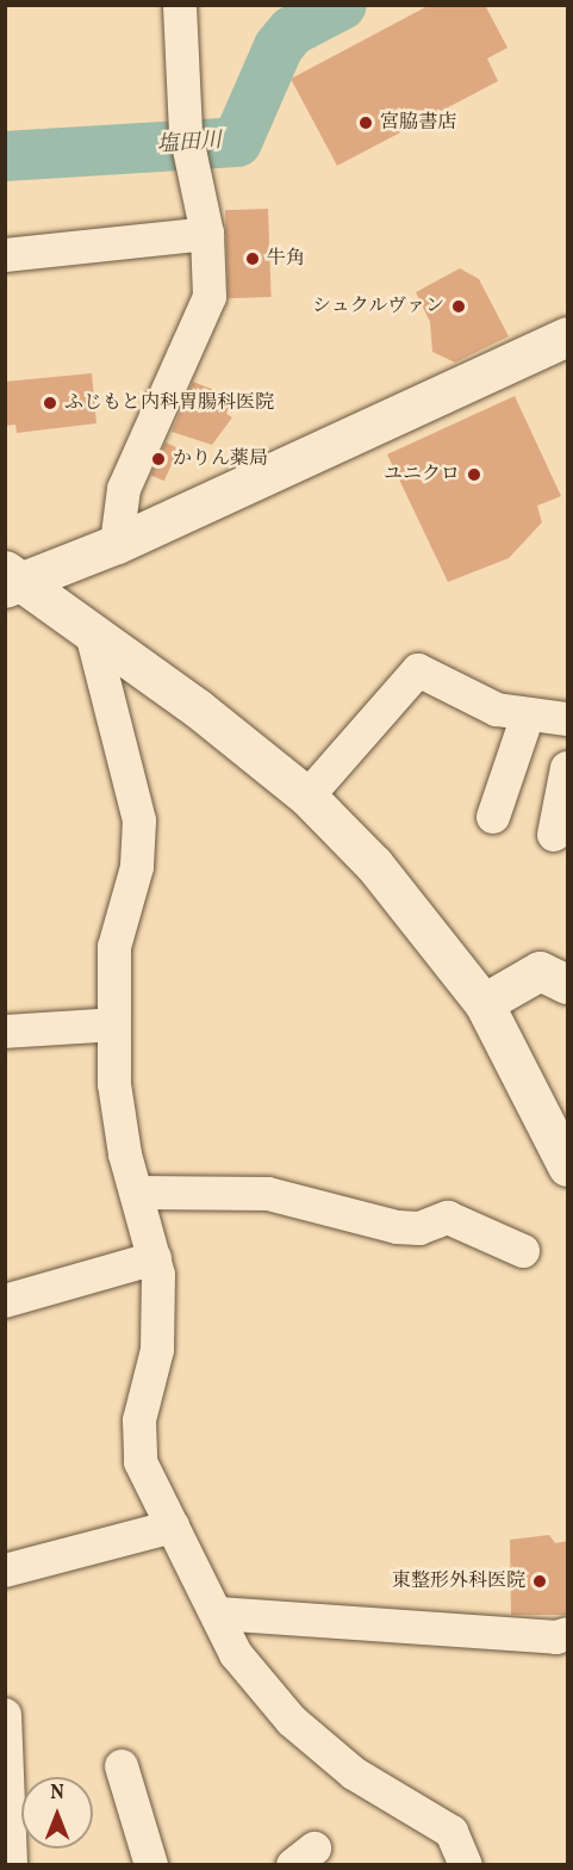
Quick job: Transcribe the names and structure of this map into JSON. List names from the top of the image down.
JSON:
{
  "water": ["塩田川"],
  "places": [
    "宮脇書店",
    "牛角",
    "シュクルヴァン",
    "ふじもと内科胃腸科医院",
    "かりん薬局",
    "ユニクロ",
    "東整形外科医院"
  ],
  "north": "top"
}
